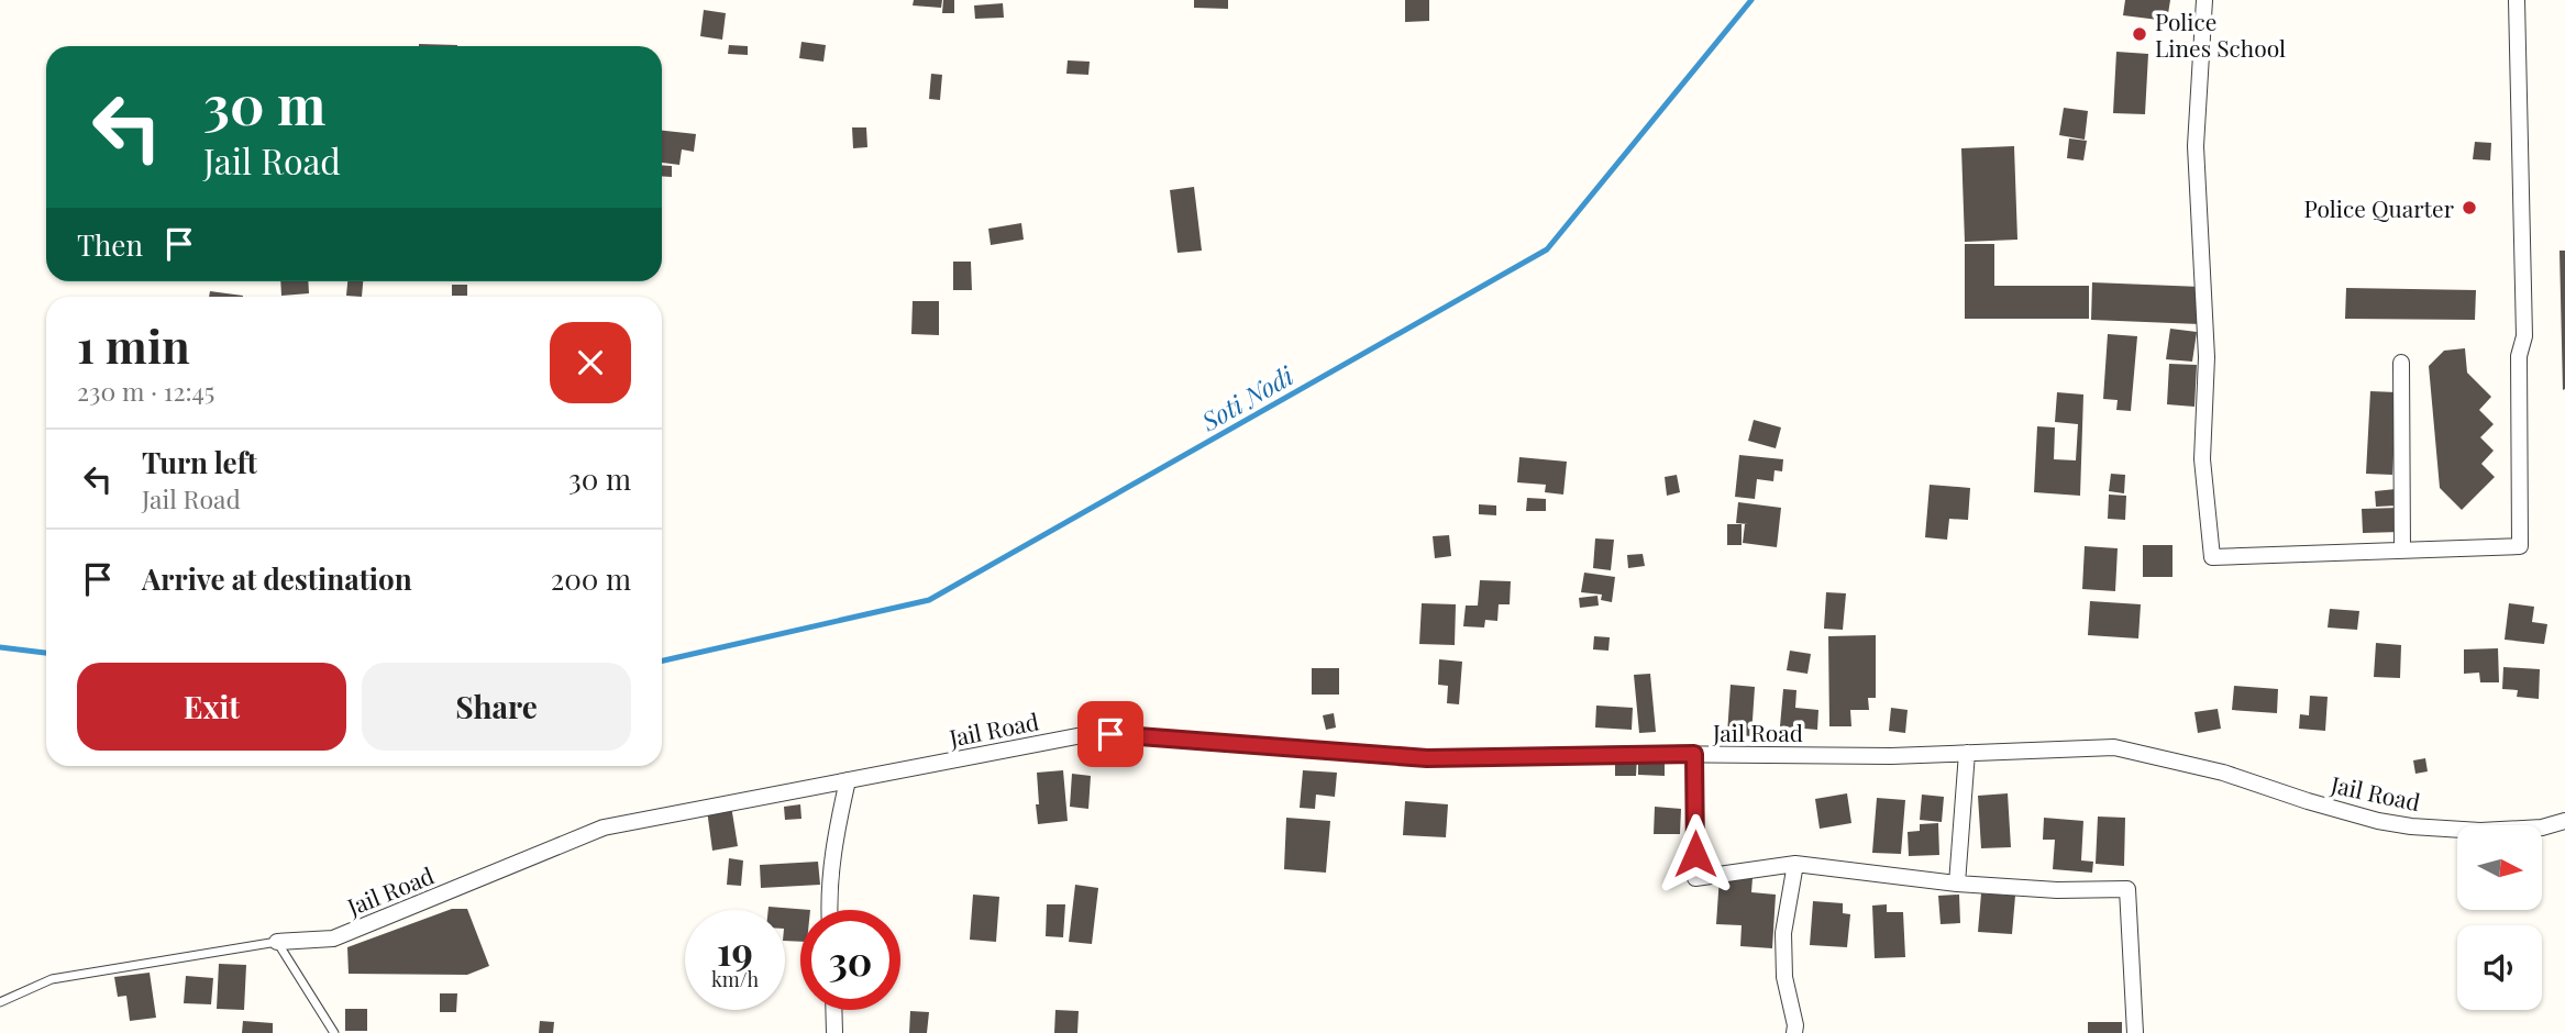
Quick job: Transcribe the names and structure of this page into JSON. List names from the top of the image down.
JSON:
{
  "streets": {
    "street": ["Jail Road"]
  },
  "water": ["Soti Nodi"],
  "places": ["Police Lines School", "Police Quarter"],
  "north": "right",
  "page": {
    "turn": ["30 m", "Jail Road"],
    "then": "Then",
    "heading": ["1 min", "230 m · 12:45"],
    "list": [
      {
        "name": "Turn left",
        "note": "Jail Road",
        "value": "30 m"
      },
      {
        "name": "Arrive at destination",
        "value": "200 m"
      }
    ],
    "buttons": ["Exit", "Share"],
    "speed": "19 km/h",
    "limit": "30"
  }
}
